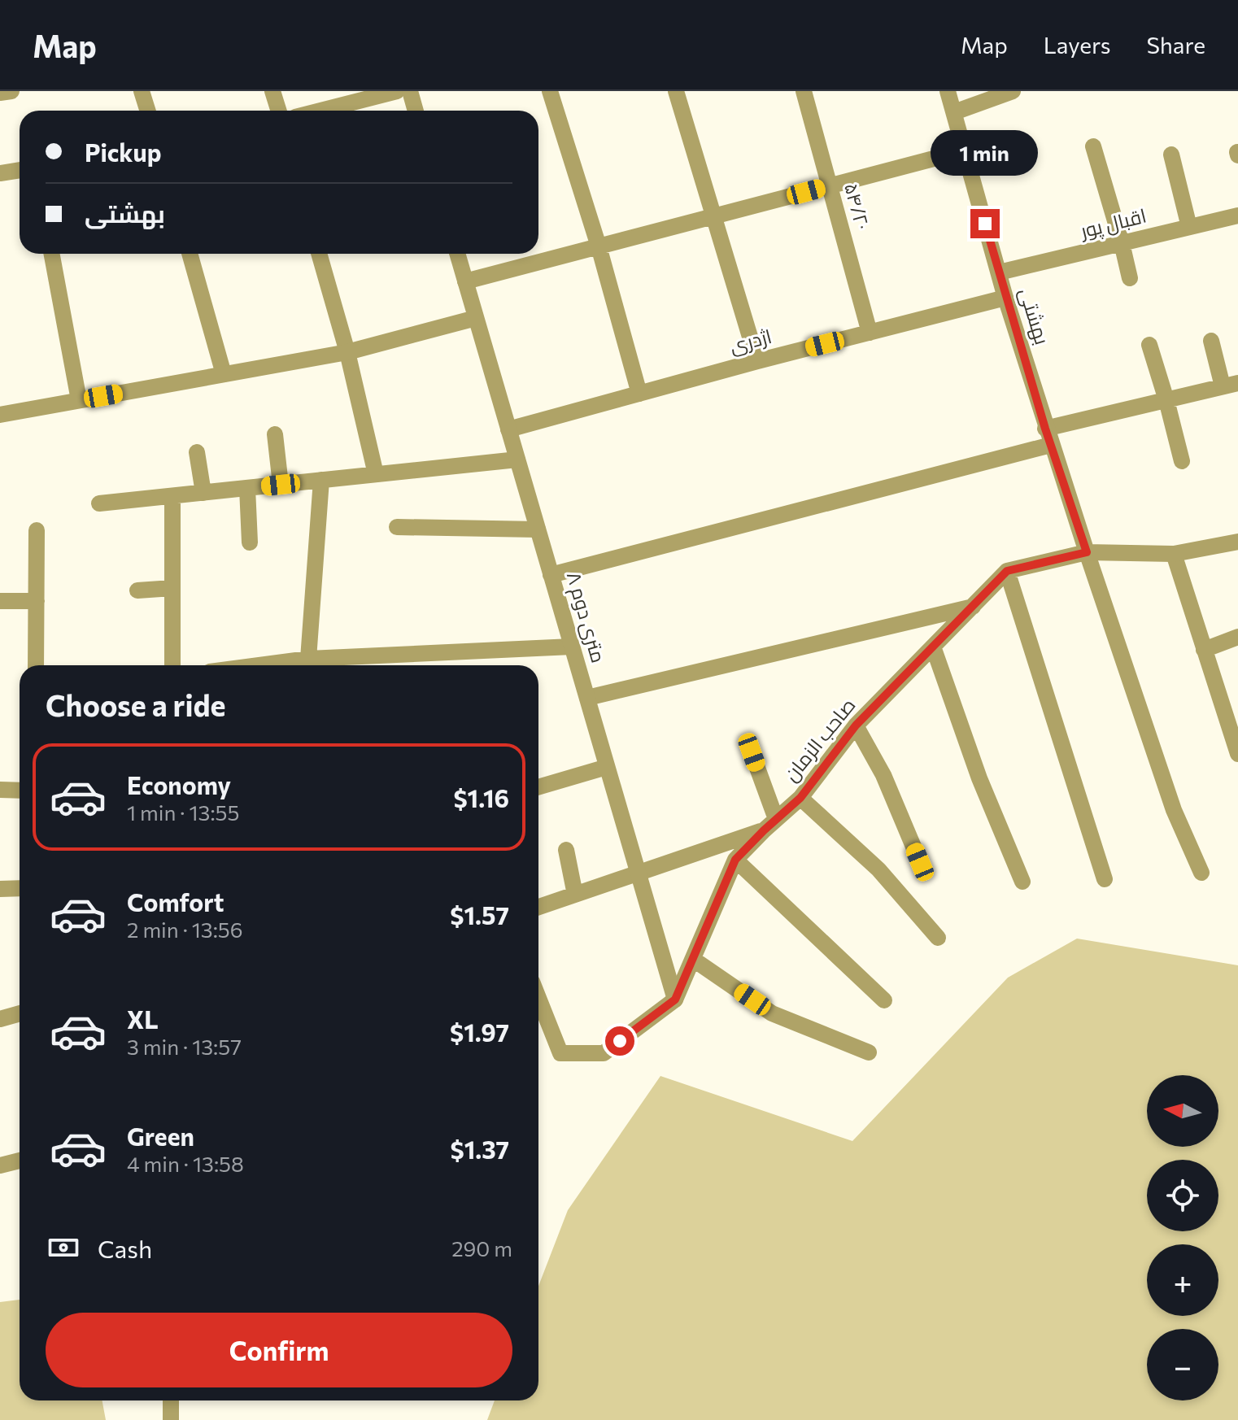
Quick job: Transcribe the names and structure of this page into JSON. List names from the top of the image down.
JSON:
{
  "streets": {
    "street": [
      "۵۴/۲۰",
      "اقبال پور",
      "بهشتی",
      "اژدری",
      "۸ متری دوم",
      "صاحب الزمان"
    ]
  },
  "crossings": [
    ["۵۴/۲۰", "اژدری"],
    ["اقبال پور", "بهشتی"],
    ["بهشتی", "اژدری"],
    ["اژدری", "۸ متری دوم"]
  ],
  "north": "left",
  "page": {
    "header": "Map",
    "nav": ["Map", "Layers", "Share"],
    "banner": ["Pickup", "بهشتی"],
    "bubble": "1 min",
    "heading": "Choose a ride",
    "list": [
      {
        "name": "Economy",
        "note": "1 min · 13:55",
        "value": "$1.16"
      },
      {
        "name": "Comfort",
        "note": "2 min · 13:56",
        "value": "$1.57"
      },
      {
        "name": "XL",
        "note": "3 min · 13:57",
        "value": "$1.97"
      },
      {
        "name": "Green",
        "note": "4 min · 13:58",
        "value": "$1.37"
      }
    ],
    "map_buttons": ["+", "−"],
    "pay": ["Cash", "290 m"],
    "buttons": "Confirm"
  }
}
